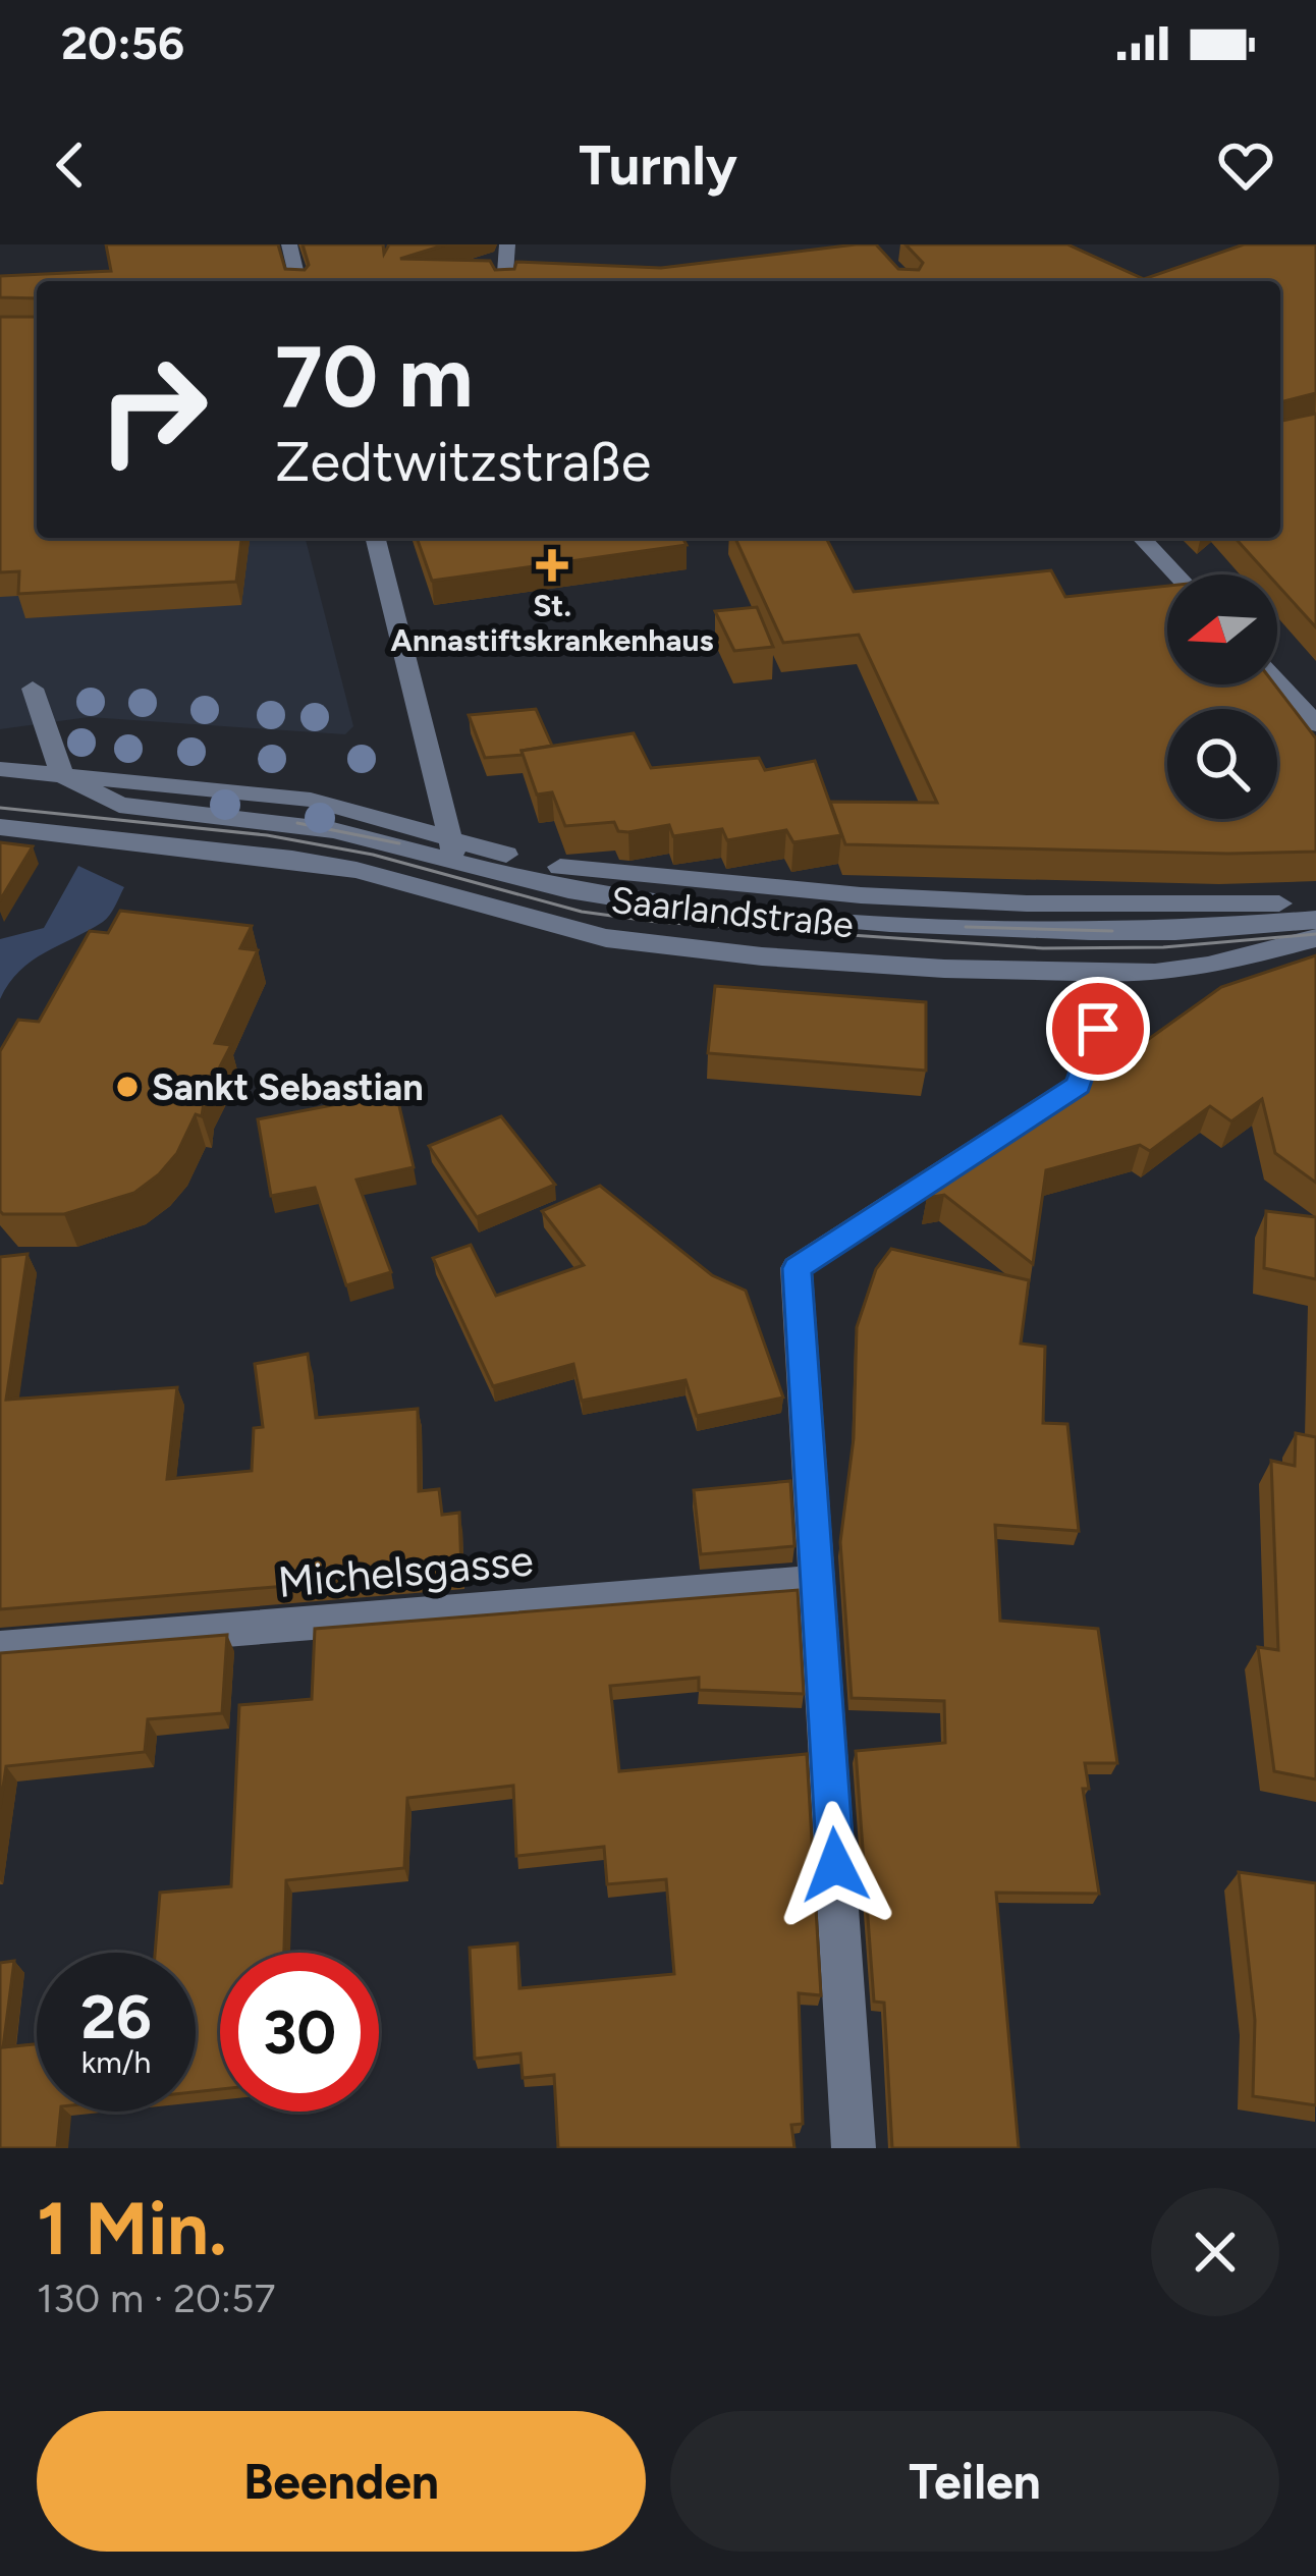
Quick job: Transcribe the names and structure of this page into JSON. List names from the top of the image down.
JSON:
{
  "streets": {
    "street": ["Saarlandstraße", "Michelsgasse"]
  },
  "places": {
    "health": ["St. Annastiftskrankenhaus"],
    "other": ["Sankt Sebastian"]
  },
  "north": "left",
  "page": {
    "status": "20:56",
    "header": "Turnly",
    "turn": ["70 m", "Zedtwitzstraße"],
    "speed": "26 km/h",
    "limit": "30",
    "heading": ["1 Min.", "130 m · 20:57"],
    "buttons": ["Beenden", "Teilen"]
  }
}
